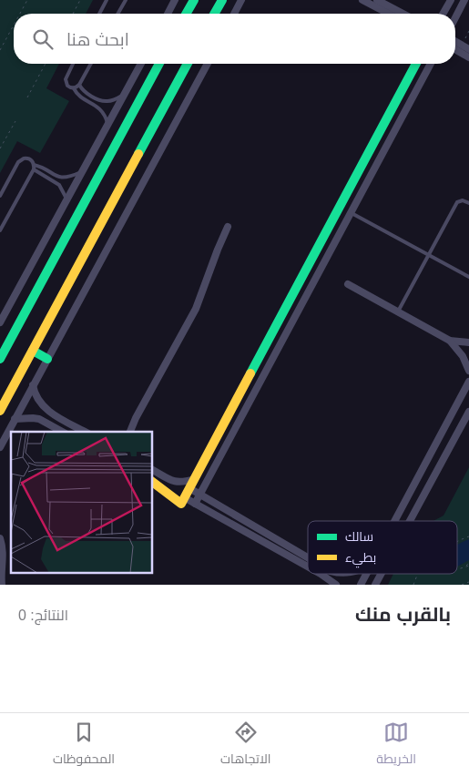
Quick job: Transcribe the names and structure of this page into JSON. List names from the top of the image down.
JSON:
{
  "legend": ["سالك", "بطيء"],
  "page": {
    "search": "ابحث هنا",
    "heading": ["بالقرب منك", "النتائج: 0"],
    "nav": ["الخريطة", "الاتجاهات", "المحفوظات"]
  }
}
